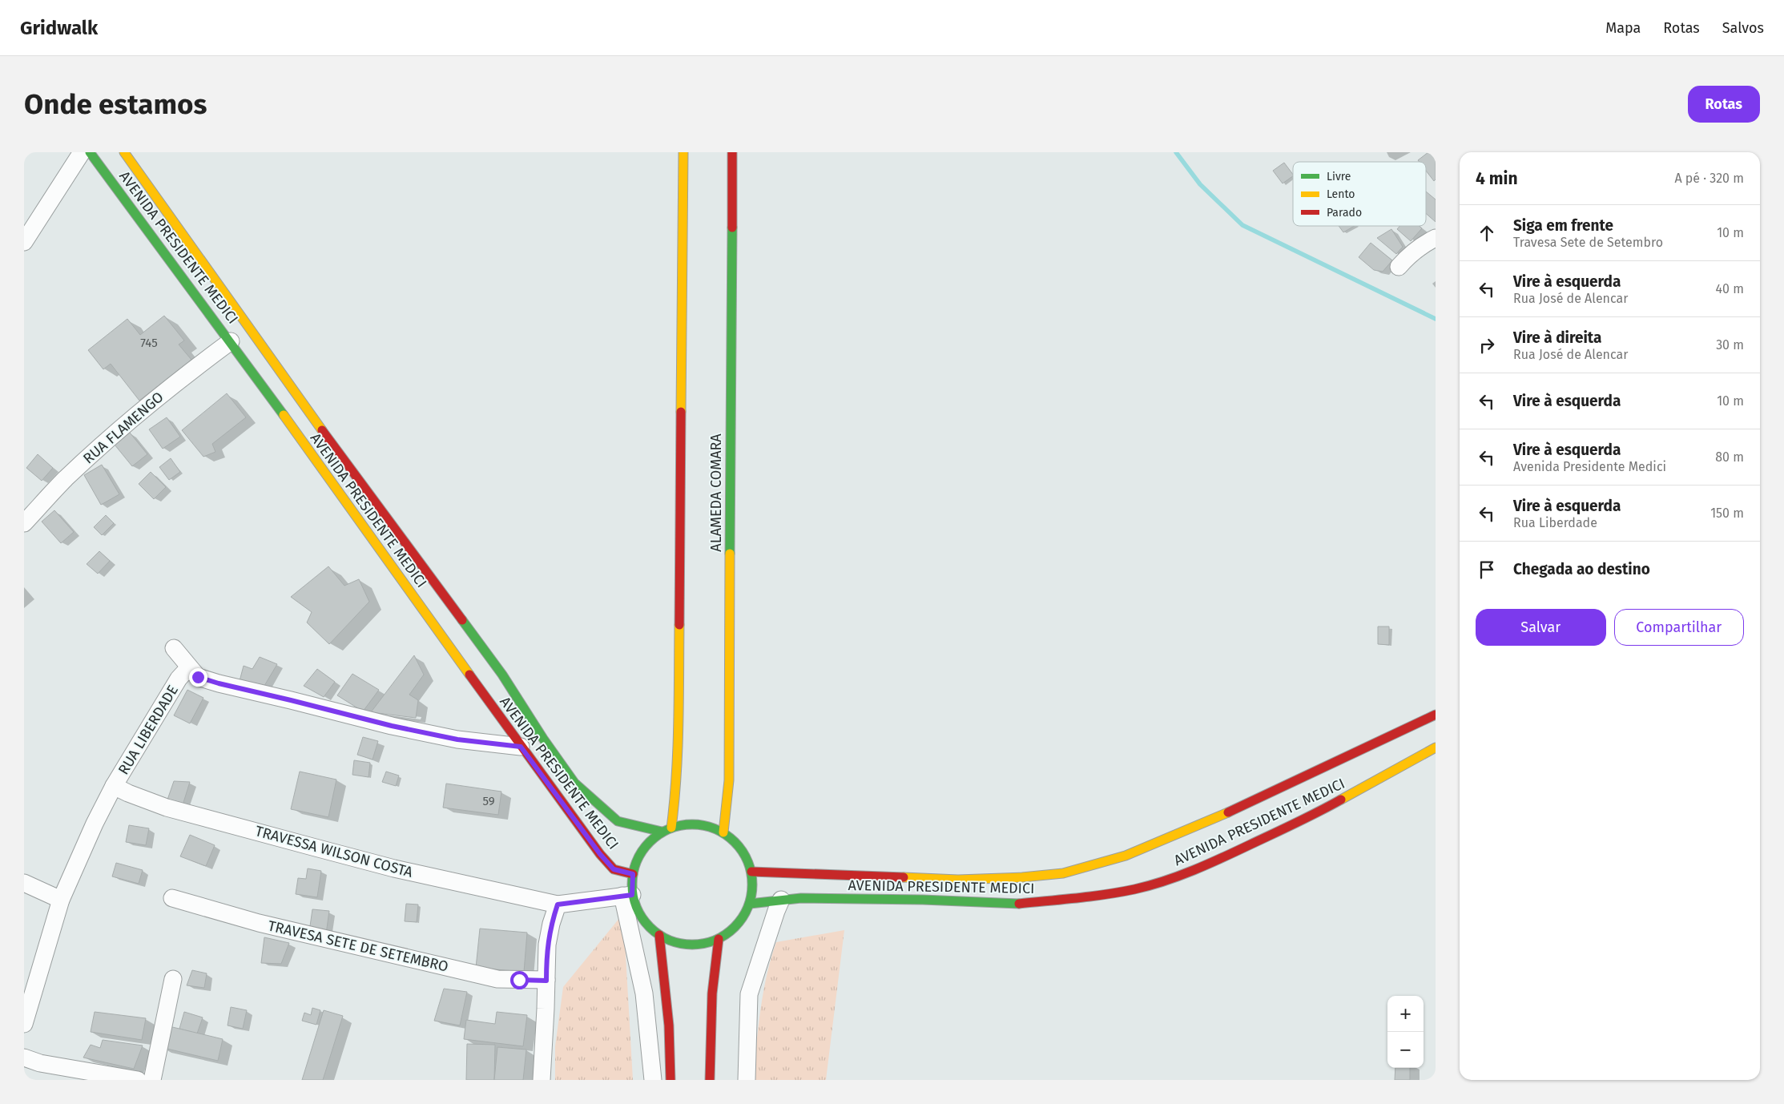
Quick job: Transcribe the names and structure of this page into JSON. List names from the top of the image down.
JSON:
{
  "streets": {
    "street": [
      "AVENIDA PRESIDENTE MEDICI",
      "RUA FLAMENGO",
      "ALAMEDA COMARA",
      "RUA LIBERDADE",
      "TRAVESSA WILSON COSTA",
      "TRAVESA SETE DE SETEMBRO"
    ]
  },
  "crossings": [
    ["AVENIDA PRESIDENTE MEDICI", "RUA FLAMENGO"],
    ["AVENIDA PRESIDENTE MEDICI", "ALAMEDA COMARA"],
    ["RUA LIBERDADE", "TRAVESSA WILSON COSTA"]
  ],
  "house_numbers": ["745", "59"],
  "legend": ["Livre", "Lento", "Parado"],
  "page": {
    "header": "Gridwalk",
    "nav": ["Mapa", "Rotas", "Salvos"],
    "buttons": [
      "Rotas",
      ["Salvar", "Compartilhar"]
    ],
    "title": "Onde estamos",
    "heading": ["4 min", "A pé · 320 m"],
    "list": [
      ["Siga em frente", "Travesa Sete de Setembro", "10 m"],
      ["Vire à esquerda", "Rua José de Alencar", "40 m"],
      ["Vire à direita", "Rua José de Alencar", "30 m"],
      ["Vire à esquerda", "10 m"],
      ["Vire à esquerda", "Avenida Presidente Medici", "80 m"],
      ["Vire à esquerda", "Rua Liberdade", "150 m"],
      "Chegada ao destino"
    ],
    "map_buttons": ["+", "−"]
  }
}
